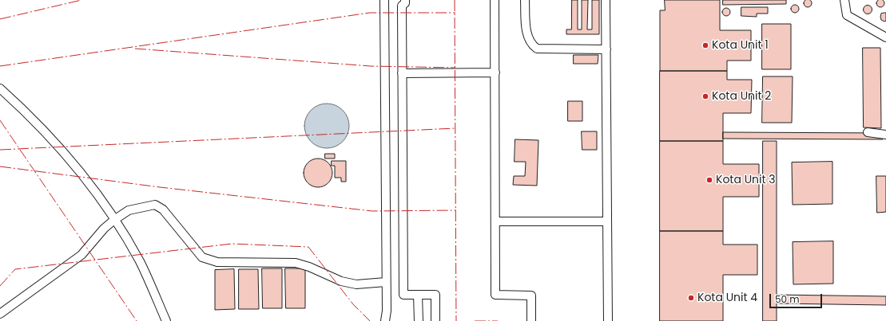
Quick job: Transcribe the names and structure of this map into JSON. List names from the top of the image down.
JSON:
{
  "places": [
    "Kota Unit 1",
    "Kota Unit 2",
    "Kota Unit 3",
    "Kota Unit 4"
  ],
  "scale_bar": "50 m"
}
